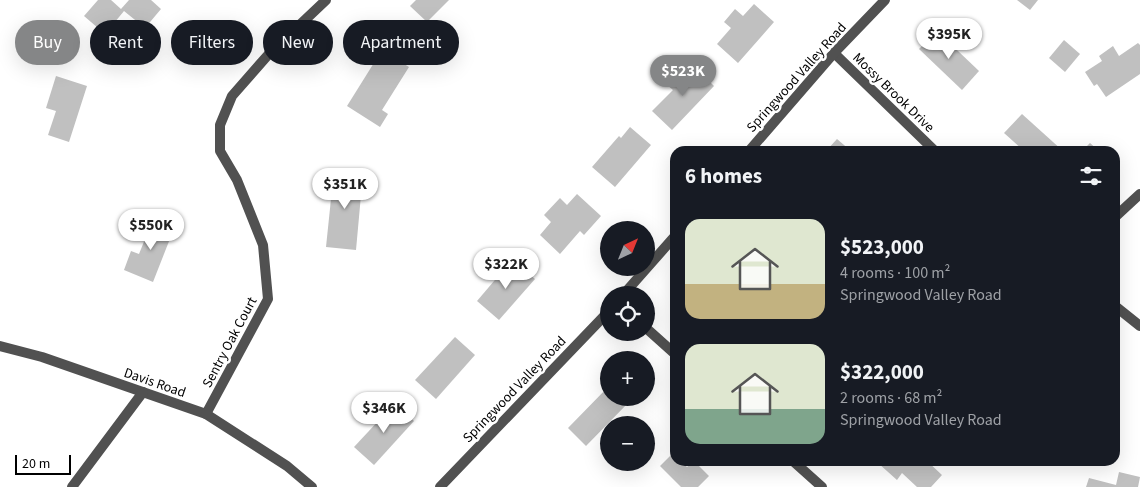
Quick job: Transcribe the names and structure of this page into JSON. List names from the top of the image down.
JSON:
{
  "streets": {
    "street": [
      "Springwood Valley Road",
      "Mossy Brook Drive",
      "Sentry Oak Court",
      "Davis Road"
    ]
  },
  "crossings": [
    ["Springwood Valley Road", "Mossy Brook Drive"],
    ["Sentry Oak Court", "Davis Road"]
  ],
  "scale_bar": "20 m",
  "north": "top right",
  "page": {
    "price": [
      "$395K",
      "$523K",
      "$351K",
      "$550K",
      "$322K",
      "$346K"
    ],
    "chip": [
      "Buy",
      "Rent",
      "Filters",
      "New",
      "Apartment"
    ],
    "heading": "6 homes",
    "list": [
      {
        "name": "$523,000",
        "note": "4 rooms · 100 m² · Springwood Valley Road"
      },
      {
        "name": "$322,000",
        "note": "2 rooms · 68 m² · Springwood Valley Road"
      }
    ],
    "map_buttons": ["+", "−"],
    "scale": "20 m"
  }
}
